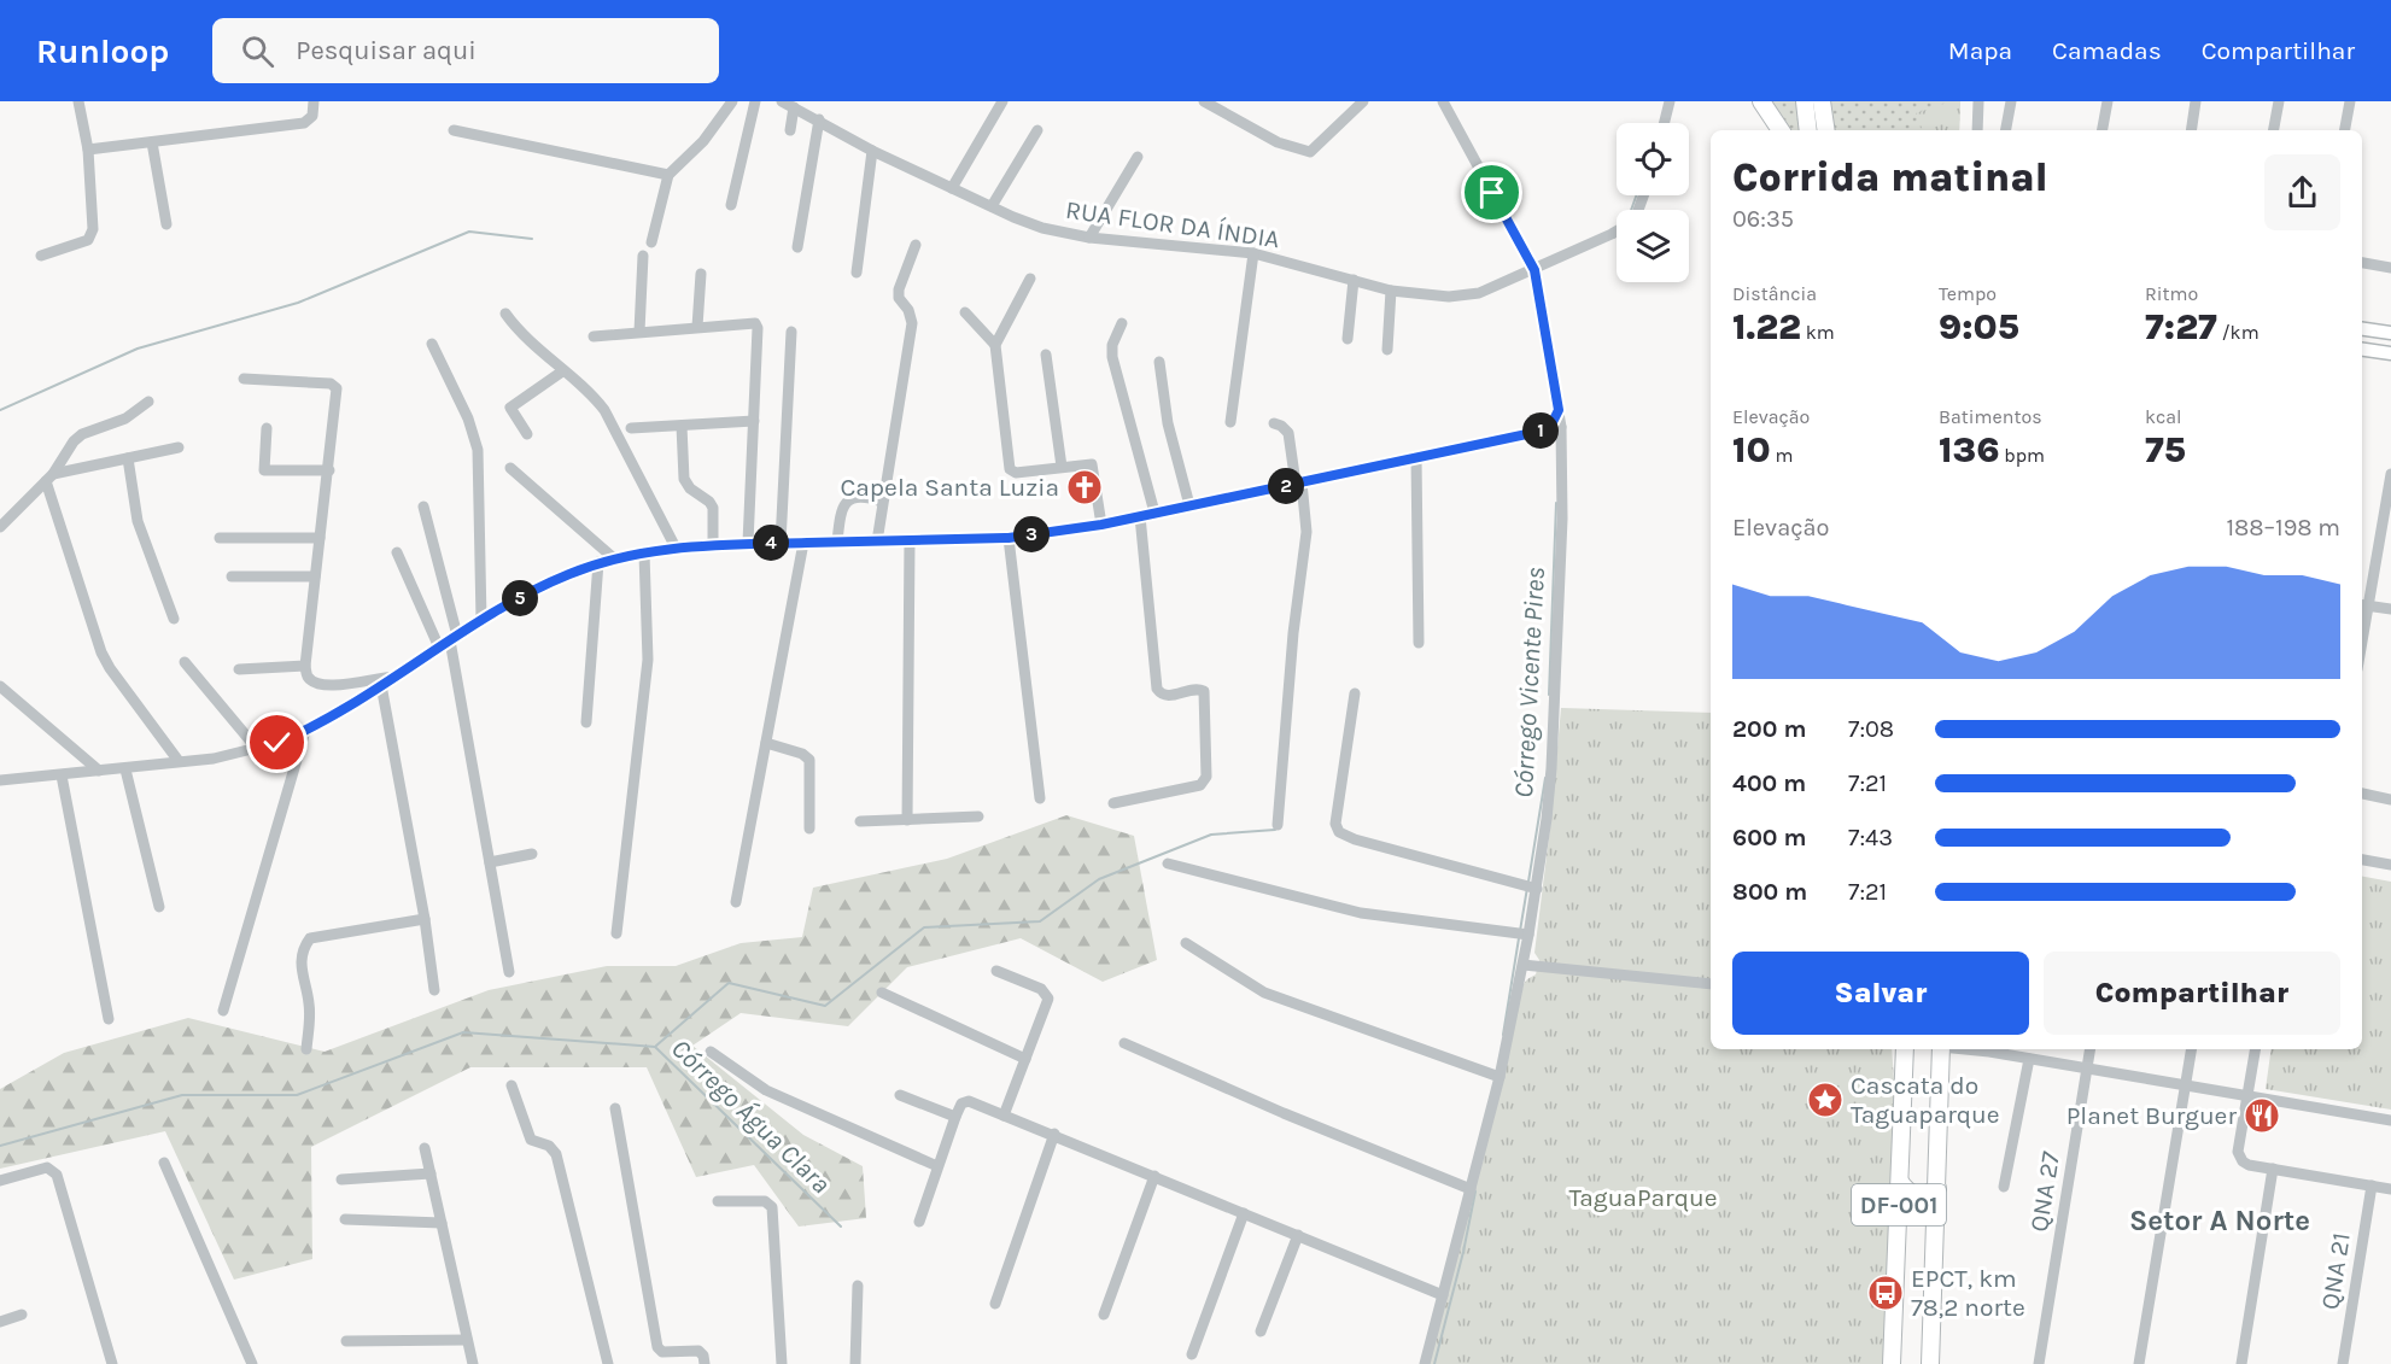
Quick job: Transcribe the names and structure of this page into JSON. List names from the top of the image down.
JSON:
{
  "streets": {
    "highway": ["DF-001"],
    "street": ["RUA FLOR DA ÍNDIA", "QNA 27", "QNA 21"]
  },
  "districts": ["Setor A Norte"],
  "water": ["Córrego Vicente Pires", "Córrego Água Clara"],
  "parks": ["TaguaParque"],
  "places": {
    "church": ["Capela Santa Luzia"],
    "place": ["Cascata do Taguaparque"],
    "restaurant": ["Planet Burguer"],
    "bus stop": ["EPCT, km 78,2 norte"]
  },
  "page": {
    "header": "Runloop",
    "search": "Pesquisar aqui",
    "nav": ["Mapa", "Camadas", "Compartilhar"],
    "heading": ["Corrida matinal", "06:35"],
    "stats": [
      ["Distância", "1.22 km"],
      ["Tempo", "9:05"],
      ["Ritmo", "7:27 /km"],
      ["Elevação", "10 m"],
      ["Batimentos", "136 bpm"],
      ["kcal", "75"]
    ],
    "pins": [
      "1",
      "2",
      "3",
      "4",
      "5"
    ],
    "chart": ["Elevação", "188–198 m"],
    "list": [
      {
        "name": "200 m",
        "note": "7:08"
      },
      {
        "name": "400 m",
        "note": "7:21"
      },
      {
        "name": "600 m",
        "note": "7:43"
      },
      {
        "name": "800 m",
        "note": "7:21"
      }
    ],
    "buttons": ["Salvar", "Compartilhar"]
  }
}
